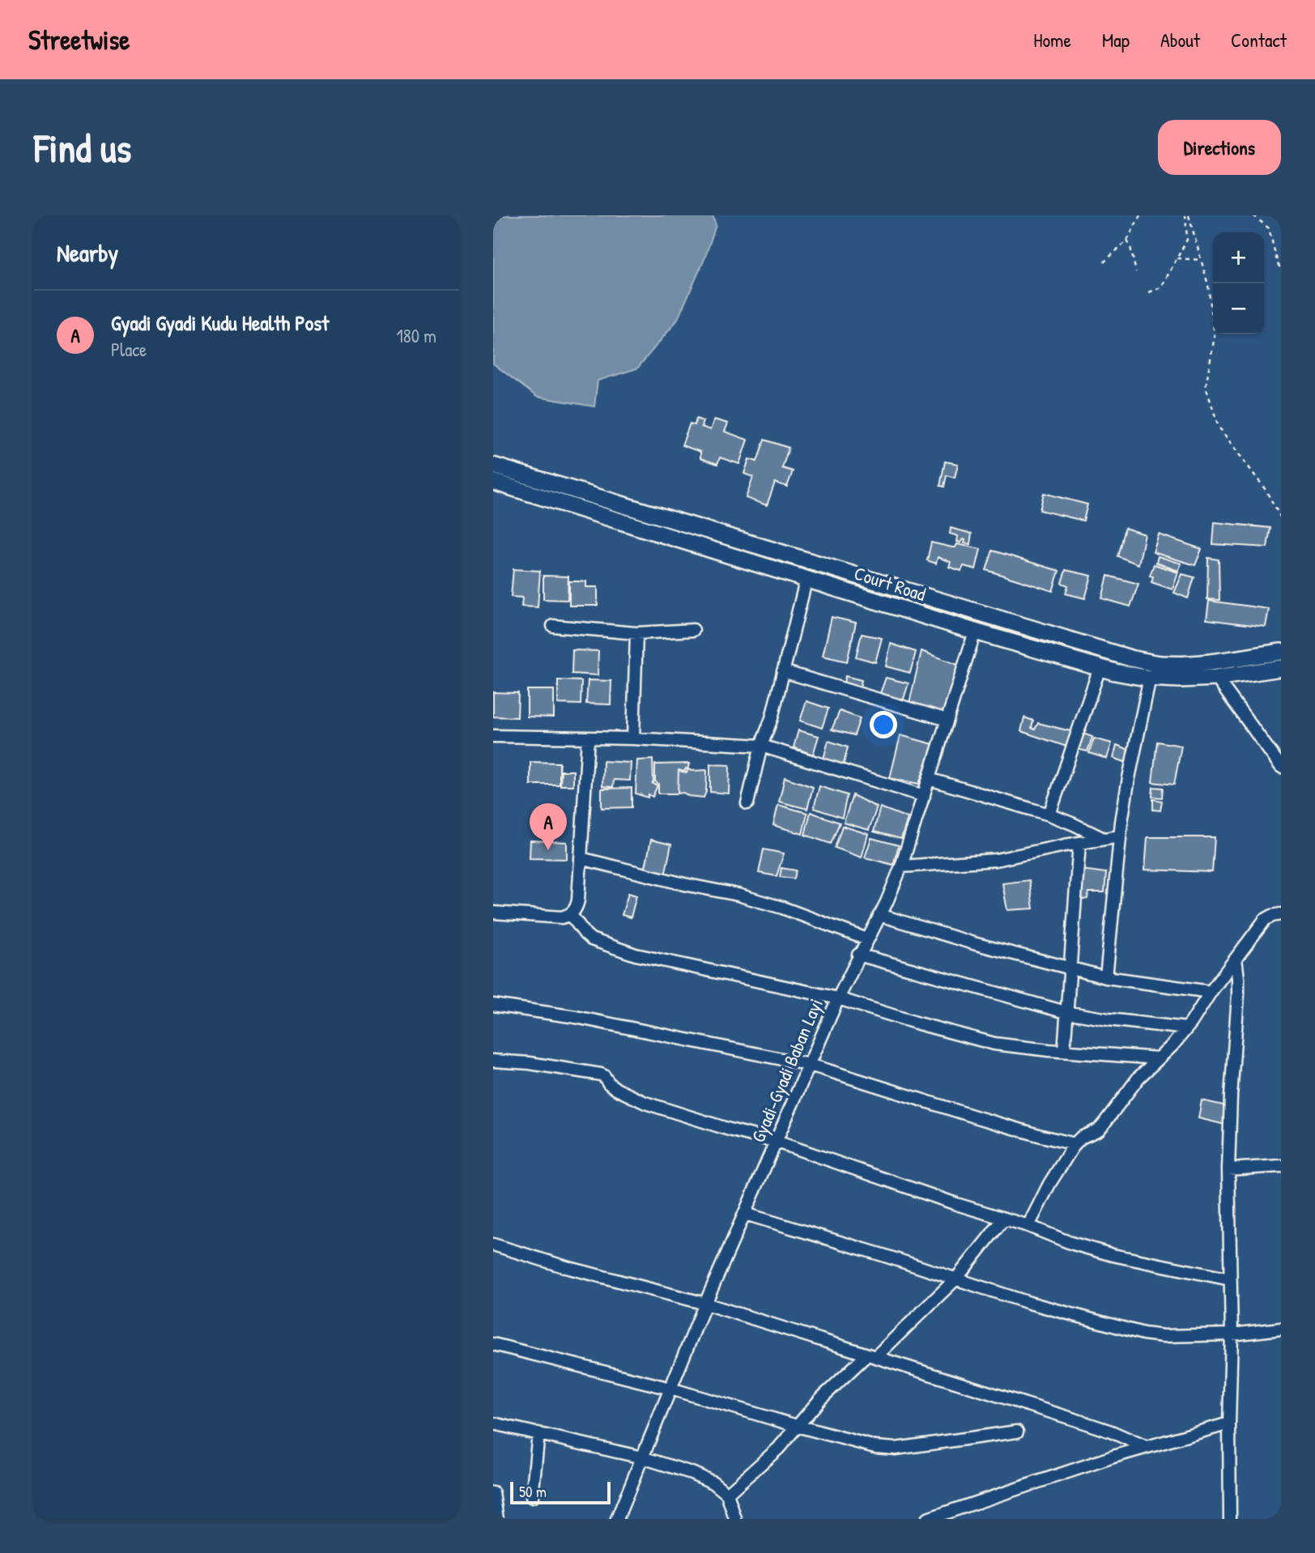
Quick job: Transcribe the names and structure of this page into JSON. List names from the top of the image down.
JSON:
{
  "streets": {
    "main road": ["Court Road"],
    "street": ["Gyadi-Gyadi Baban Layi"]
  },
  "crossings": [
    ["Court Road", "Gyadi-Gyadi Baban Layi"]
  ],
  "scale_bar": "50 m",
  "page": {
    "header": "Streetwise",
    "nav": [
      "Home",
      "Map",
      "About",
      "Contact"
    ],
    "buttons": "Directions",
    "title": "Find us",
    "heading": "Nearby",
    "map_buttons": ["+", "−"],
    "list": [
      {
        "mark": "A",
        "name": "Gyadi Gyadi Kudu Health Post",
        "note": "Place",
        "value": "180 m"
      }
    ],
    "pins": "A",
    "scale": "50 m"
  }
}
